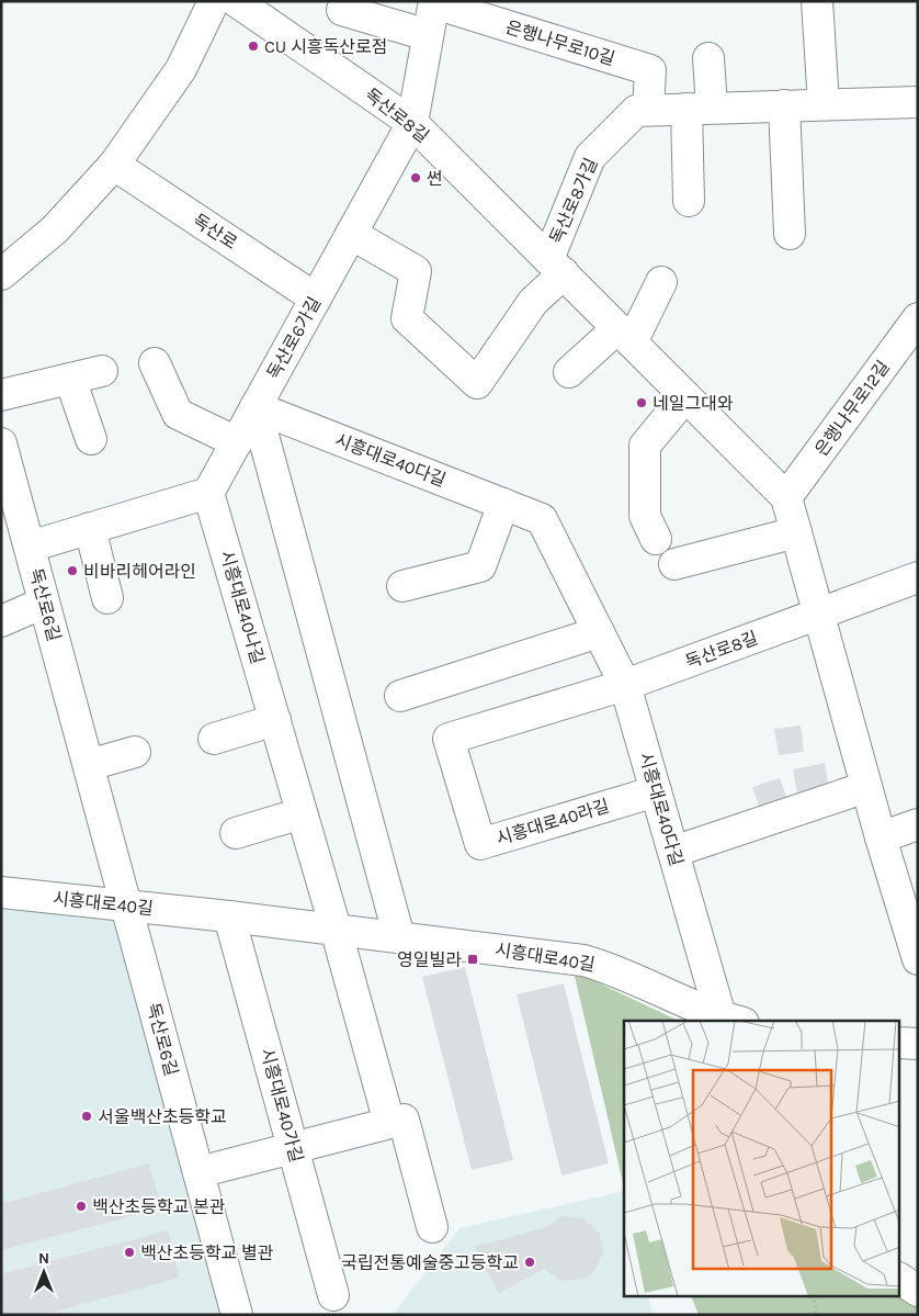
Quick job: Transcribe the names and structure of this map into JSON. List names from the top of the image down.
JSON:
{
  "streets": {
    "street": [
      "은행나무로10길",
      "독산로8길",
      "독산로8가길",
      "독산로",
      "독산로6가길",
      "은행나무로12길",
      "시흥대로40다길",
      "독산로6길",
      "시흥대로40나길",
      "시흥대로40라길",
      "시흥대로40길",
      "시흥대로40가길"
    ]
  },
  "crossings": [
    ["은행나무로10길", "독산로8길"],
    ["은행나무로10길", "독산로8가길"],
    ["은행나무로10길", "독산로6가길"],
    ["독산로8길", "독산로8가길"],
    ["독산로8길", "독산로6가길"],
    ["독산로8길", "은행나무로12길"],
    ["독산로8길", "시흥대로40다길"],
    ["독산로8길", "시흥대로40라길"],
    ["독산로", "독산로6가길"],
    ["독산로6가길", "시흥대로40다길"],
    ["독산로6가길", "시흥대로40나길"],
    ["시흥대로40다길", "시흥대로40라길"],
    ["시흥대로40다길", "시흥대로40길"],
    ["독산로6길", "시흥대로40길"],
    ["시흥대로40나길", "시흥대로40길"],
    ["시흥대로40길", "시흥대로40가길"]
  ],
  "places": {
    "other": [
      "CU 시흥독산로점",
      "썬",
      "네일그대와",
      "비바리헤어라인",
      "서울백산초등학교",
      "백산초등학교 본관",
      "백산초등학교 별관",
      "국립전통예술중고등학교"
    ],
    "transit": ["영일빌라"]
  },
  "north": "top"
}
